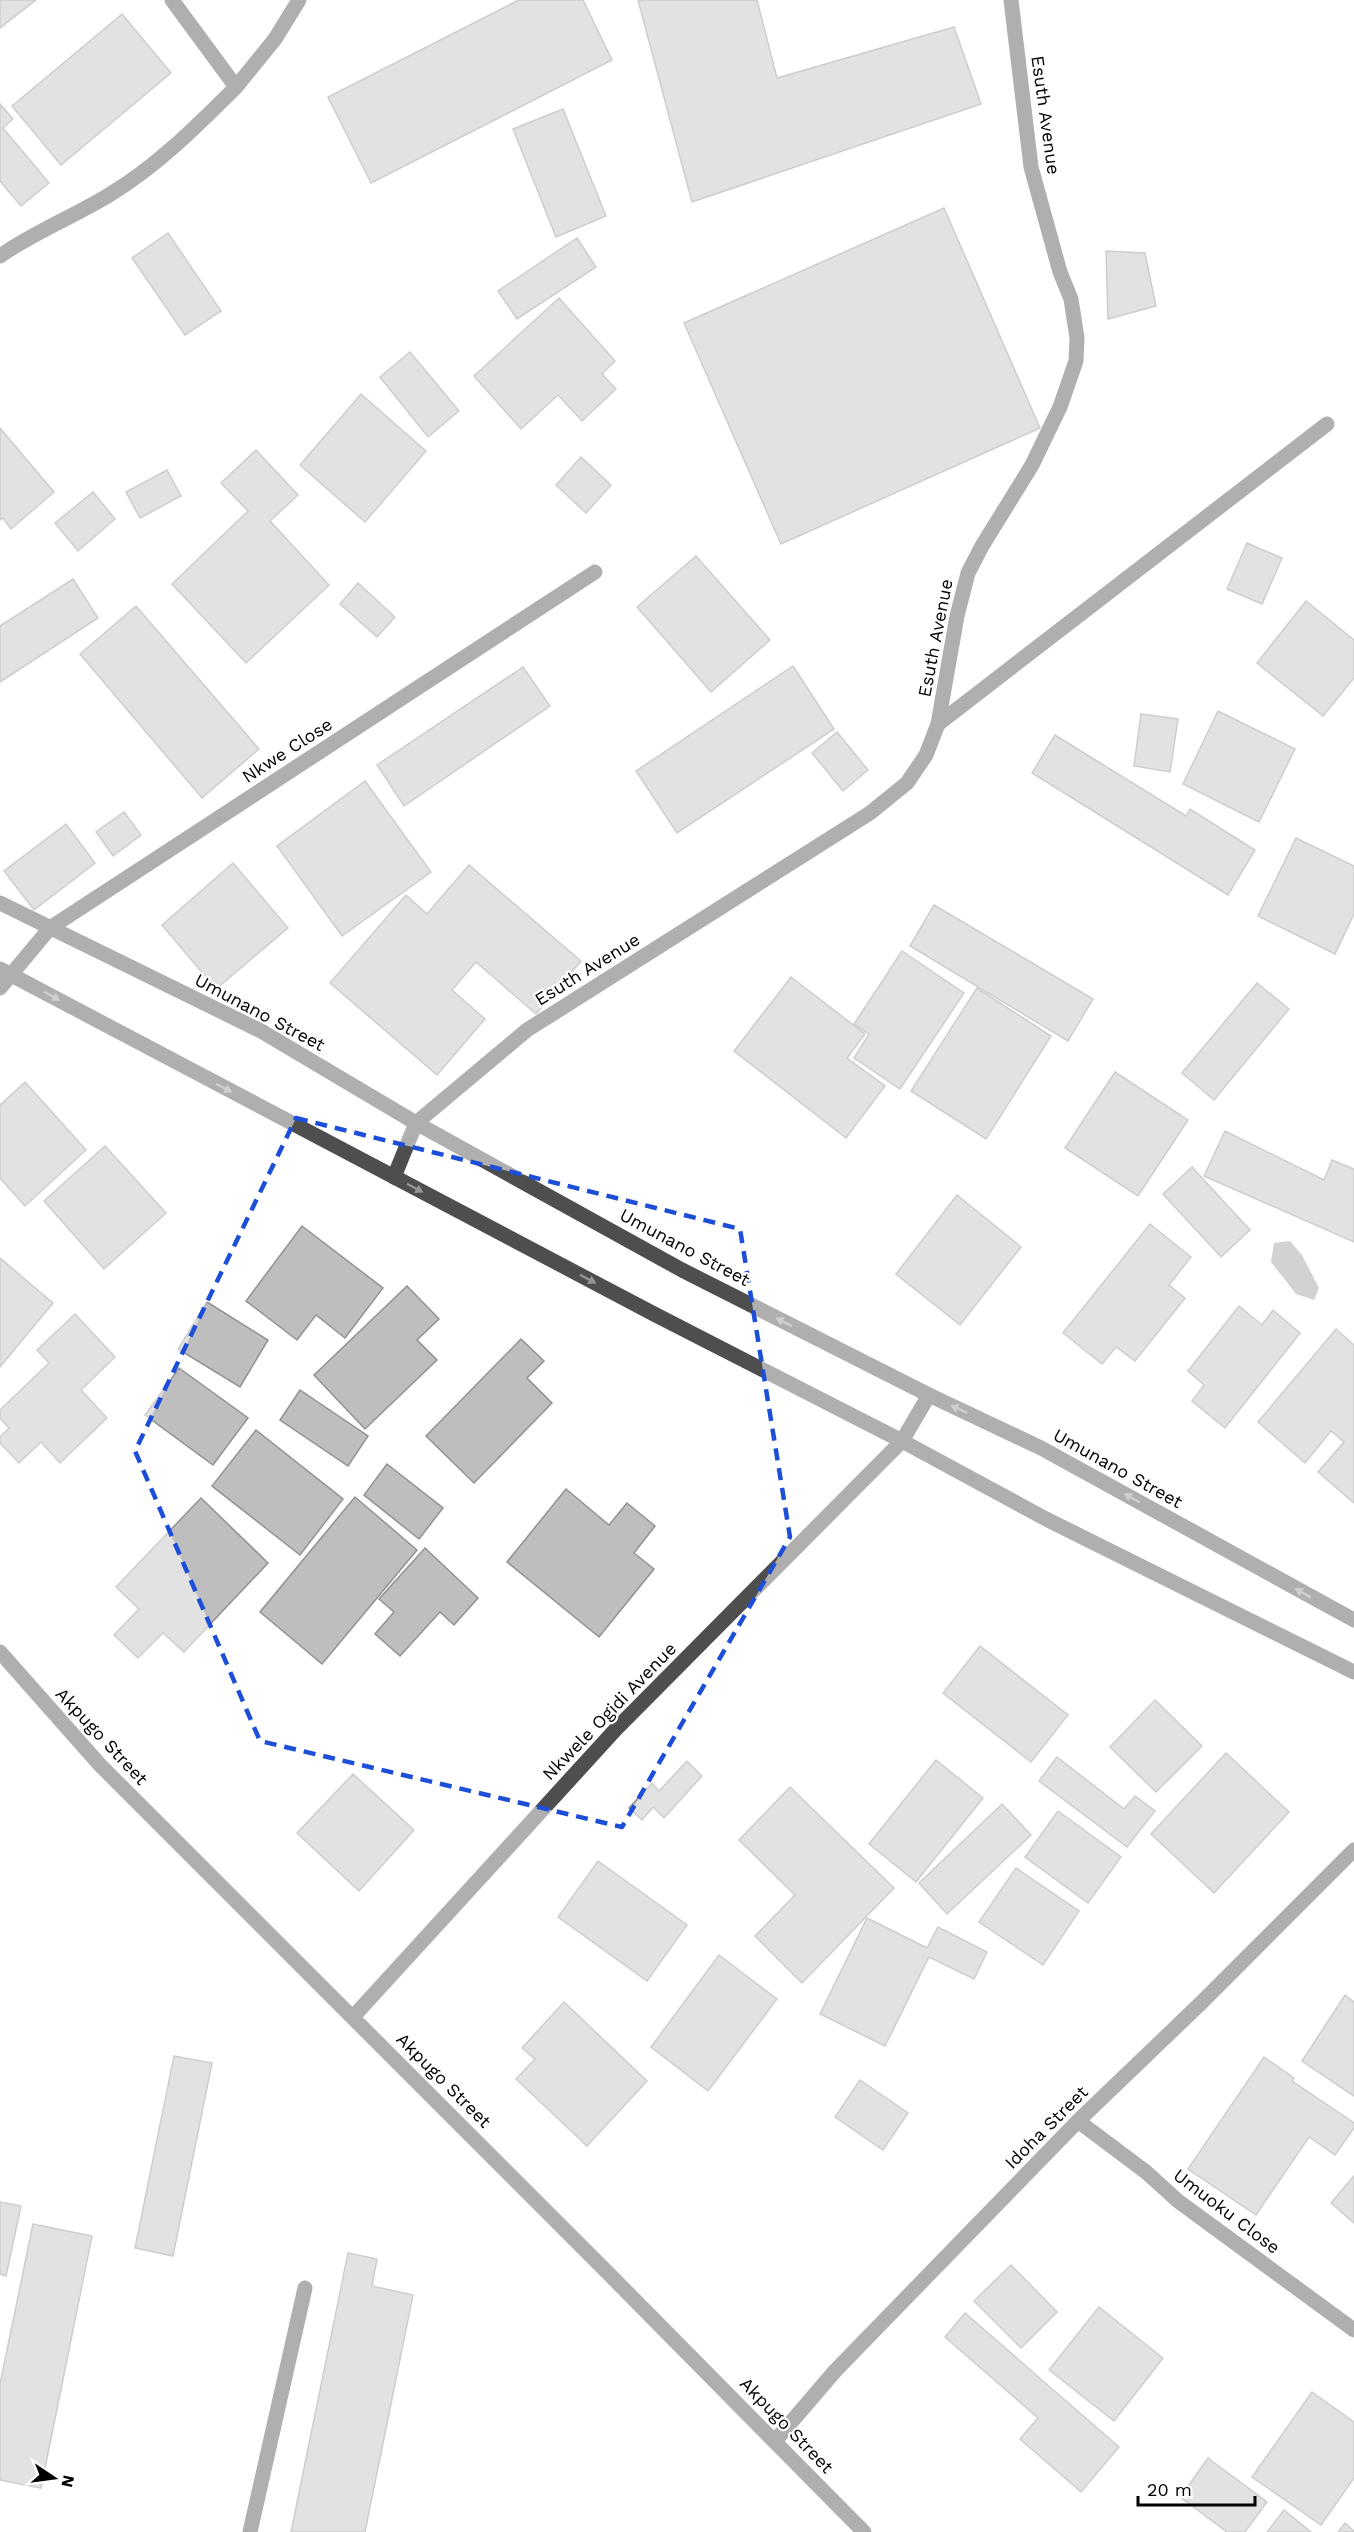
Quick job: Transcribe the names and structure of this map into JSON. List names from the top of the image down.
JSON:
{
  "streets": {
    "street": [
      "Esuth Avenue",
      "Nkwe Close",
      "Umunano Street",
      "Nkwele Ogidi Avenue",
      "Akpugo Street",
      "Idoha Street",
      "Umuoku Close"
    ]
  },
  "crossings": [
    ["Esuth Avenue", "Umunano Street"],
    ["Nkwe Close", "Umunano Street"],
    ["Umunano Street", "Nkwele Ogidi Avenue"],
    ["Nkwele Ogidi Avenue", "Akpugo Street"],
    ["Akpugo Street", "Idoha Street"],
    ["Idoha Street", "Umuoku Close"]
  ],
  "scale_bar": "20 m",
  "north": "right"
}
